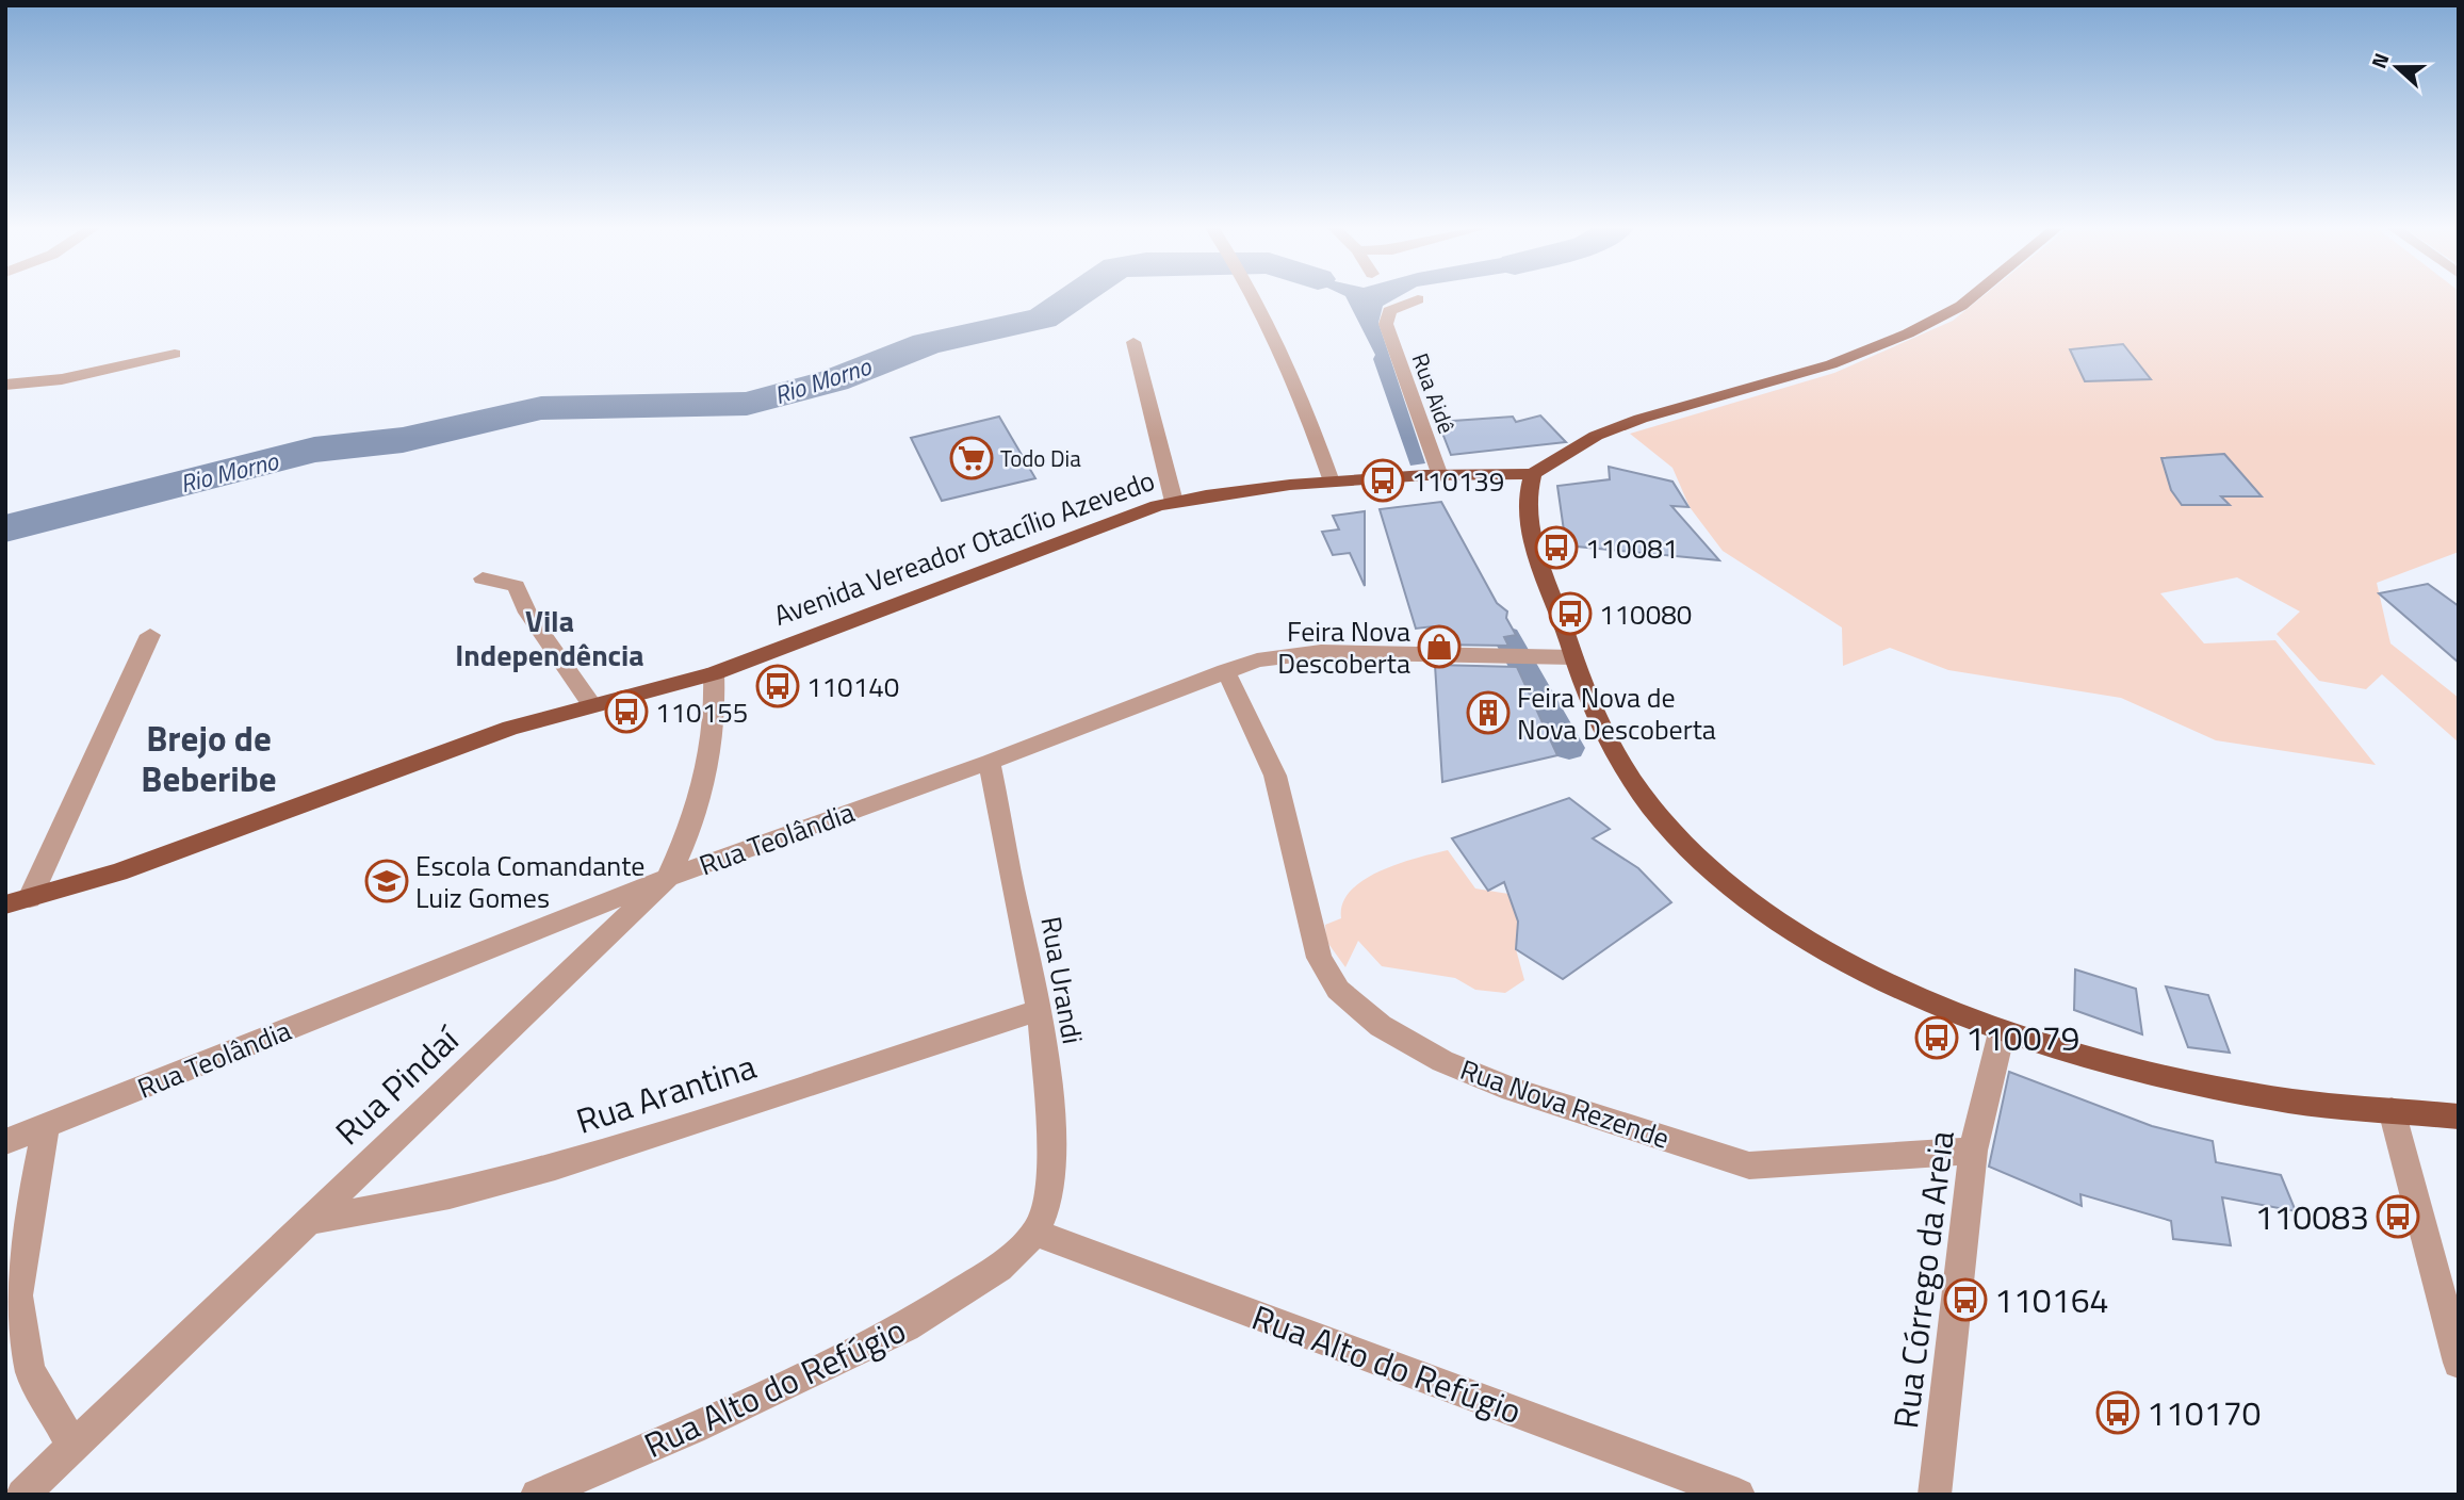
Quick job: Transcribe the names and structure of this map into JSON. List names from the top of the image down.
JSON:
{
  "streets": {
    "main road": ["Avenida Vereador Otacílio Azevedo"],
    "street": [
      "Rua Aidê",
      "Rua Teolândia",
      "Rua Urandi",
      "Rua Pindaí",
      "Rua Arantina",
      "Rua Nova Rezende",
      "Rua Córrego da Areia",
      "Rua Alto do Refúgio"
    ]
  },
  "crossings": [
    ["Rua Aidê", "Avenida Vereador Otacílio Azevedo"],
    ["Avenida Vereador Otacílio Azevedo", "Rua Pindaí"],
    ["Rua Teolândia", "Rua Urandi"],
    ["Rua Teolândia", "Rua Pindaí"],
    ["Rua Teolândia", "Rua Nova Rezende"],
    ["Rua Urandi", "Rua Arantina"],
    ["Rua Urandi", "Rua Alto do Refúgio"],
    ["Rua Pindaí", "Rua Arantina"],
    ["Rua Nova Rezende", "Rua Córrego da Areia"]
  ],
  "districts": ["Vila Independência", "Brejo de Beberibe"],
  "water": ["Rio Morno"],
  "places": {
    "supermarket": ["Todo Dia"],
    "bus stop": [
      "110139",
      "110081",
      "110080",
      "110140",
      "110155",
      "110079",
      "110083",
      "110164",
      "110170"
    ],
    "shop": ["Feira Nova Descoberta"],
    "building": ["Feira Nova de Nova Descoberta"],
    "school or university": ["Escola Comandante Luiz Gomes"]
  },
  "north": "left"
}
